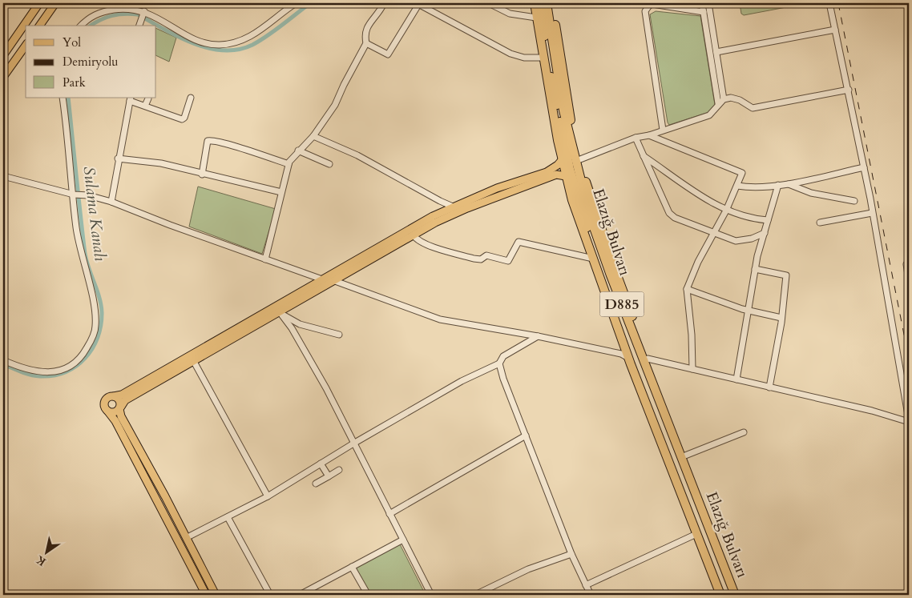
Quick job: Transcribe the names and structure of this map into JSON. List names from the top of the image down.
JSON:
{
  "streets": {
    "highway": ["Elazığ Bulvarı", "D885"]
  },
  "water": ["Sulama Kanalı"],
  "legend": ["Yol", "Demiryolu", "Park"],
  "north": "bottom left"
}
